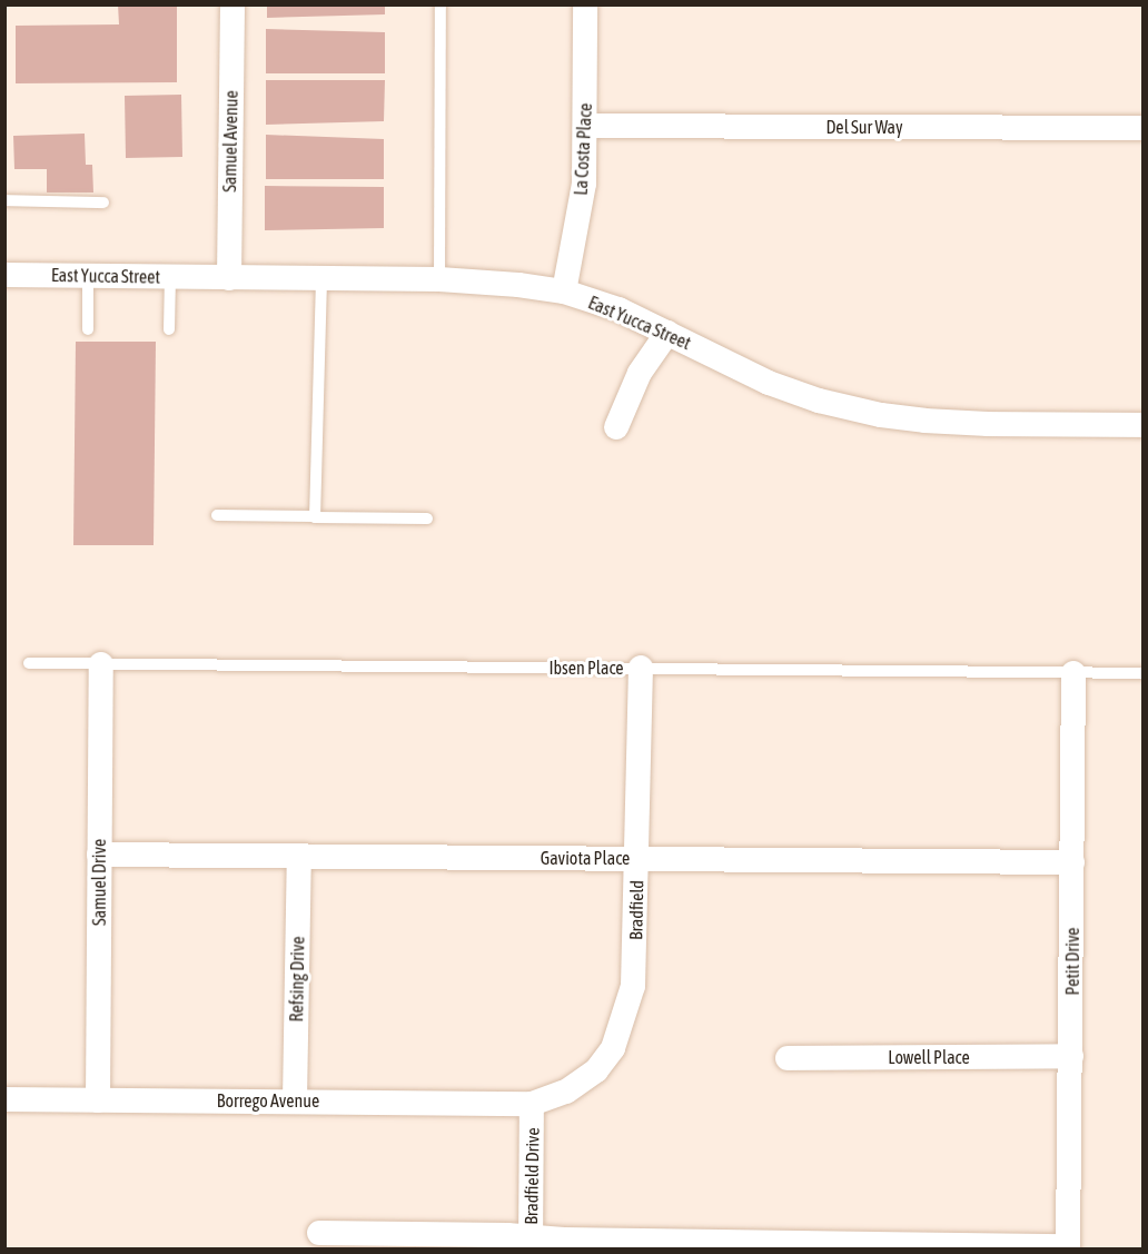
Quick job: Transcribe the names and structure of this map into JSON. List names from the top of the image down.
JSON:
{
  "streets": {
    "street": [
      "Del Sur Way",
      "Samuel Avenue",
      "La Costa Place",
      "East Yucca Street",
      "Gaviota Place",
      "Samuel Drive",
      "Bradfield",
      "Petit Drive",
      "Refsing Drive",
      "Lowell Place",
      "Borrego Avenue",
      "Bradfield Drive"
    ],
    "lane": ["Ibsen Place"]
  },
  "crossings": [
    ["Del Sur Way", "La Costa Place"],
    ["Samuel Avenue", "East Yucca Street"],
    ["La Costa Place", "East Yucca Street"],
    ["Ibsen Place", "Samuel Drive"],
    ["Ibsen Place", "Bradfield"],
    ["Ibsen Place", "Petit Drive"],
    ["Gaviota Place", "Samuel Drive"],
    ["Gaviota Place", "Bradfield"],
    ["Gaviota Place", "Petit Drive"],
    ["Gaviota Place", "Refsing Drive"],
    ["Samuel Drive", "Borrego Avenue"],
    ["Bradfield", "Borrego Avenue"],
    ["Bradfield", "Bradfield Drive"],
    ["Petit Drive", "Lowell Place"],
    ["Refsing Drive", "Borrego Avenue"],
    ["Borrego Avenue", "Bradfield Drive"]
  ]
}
